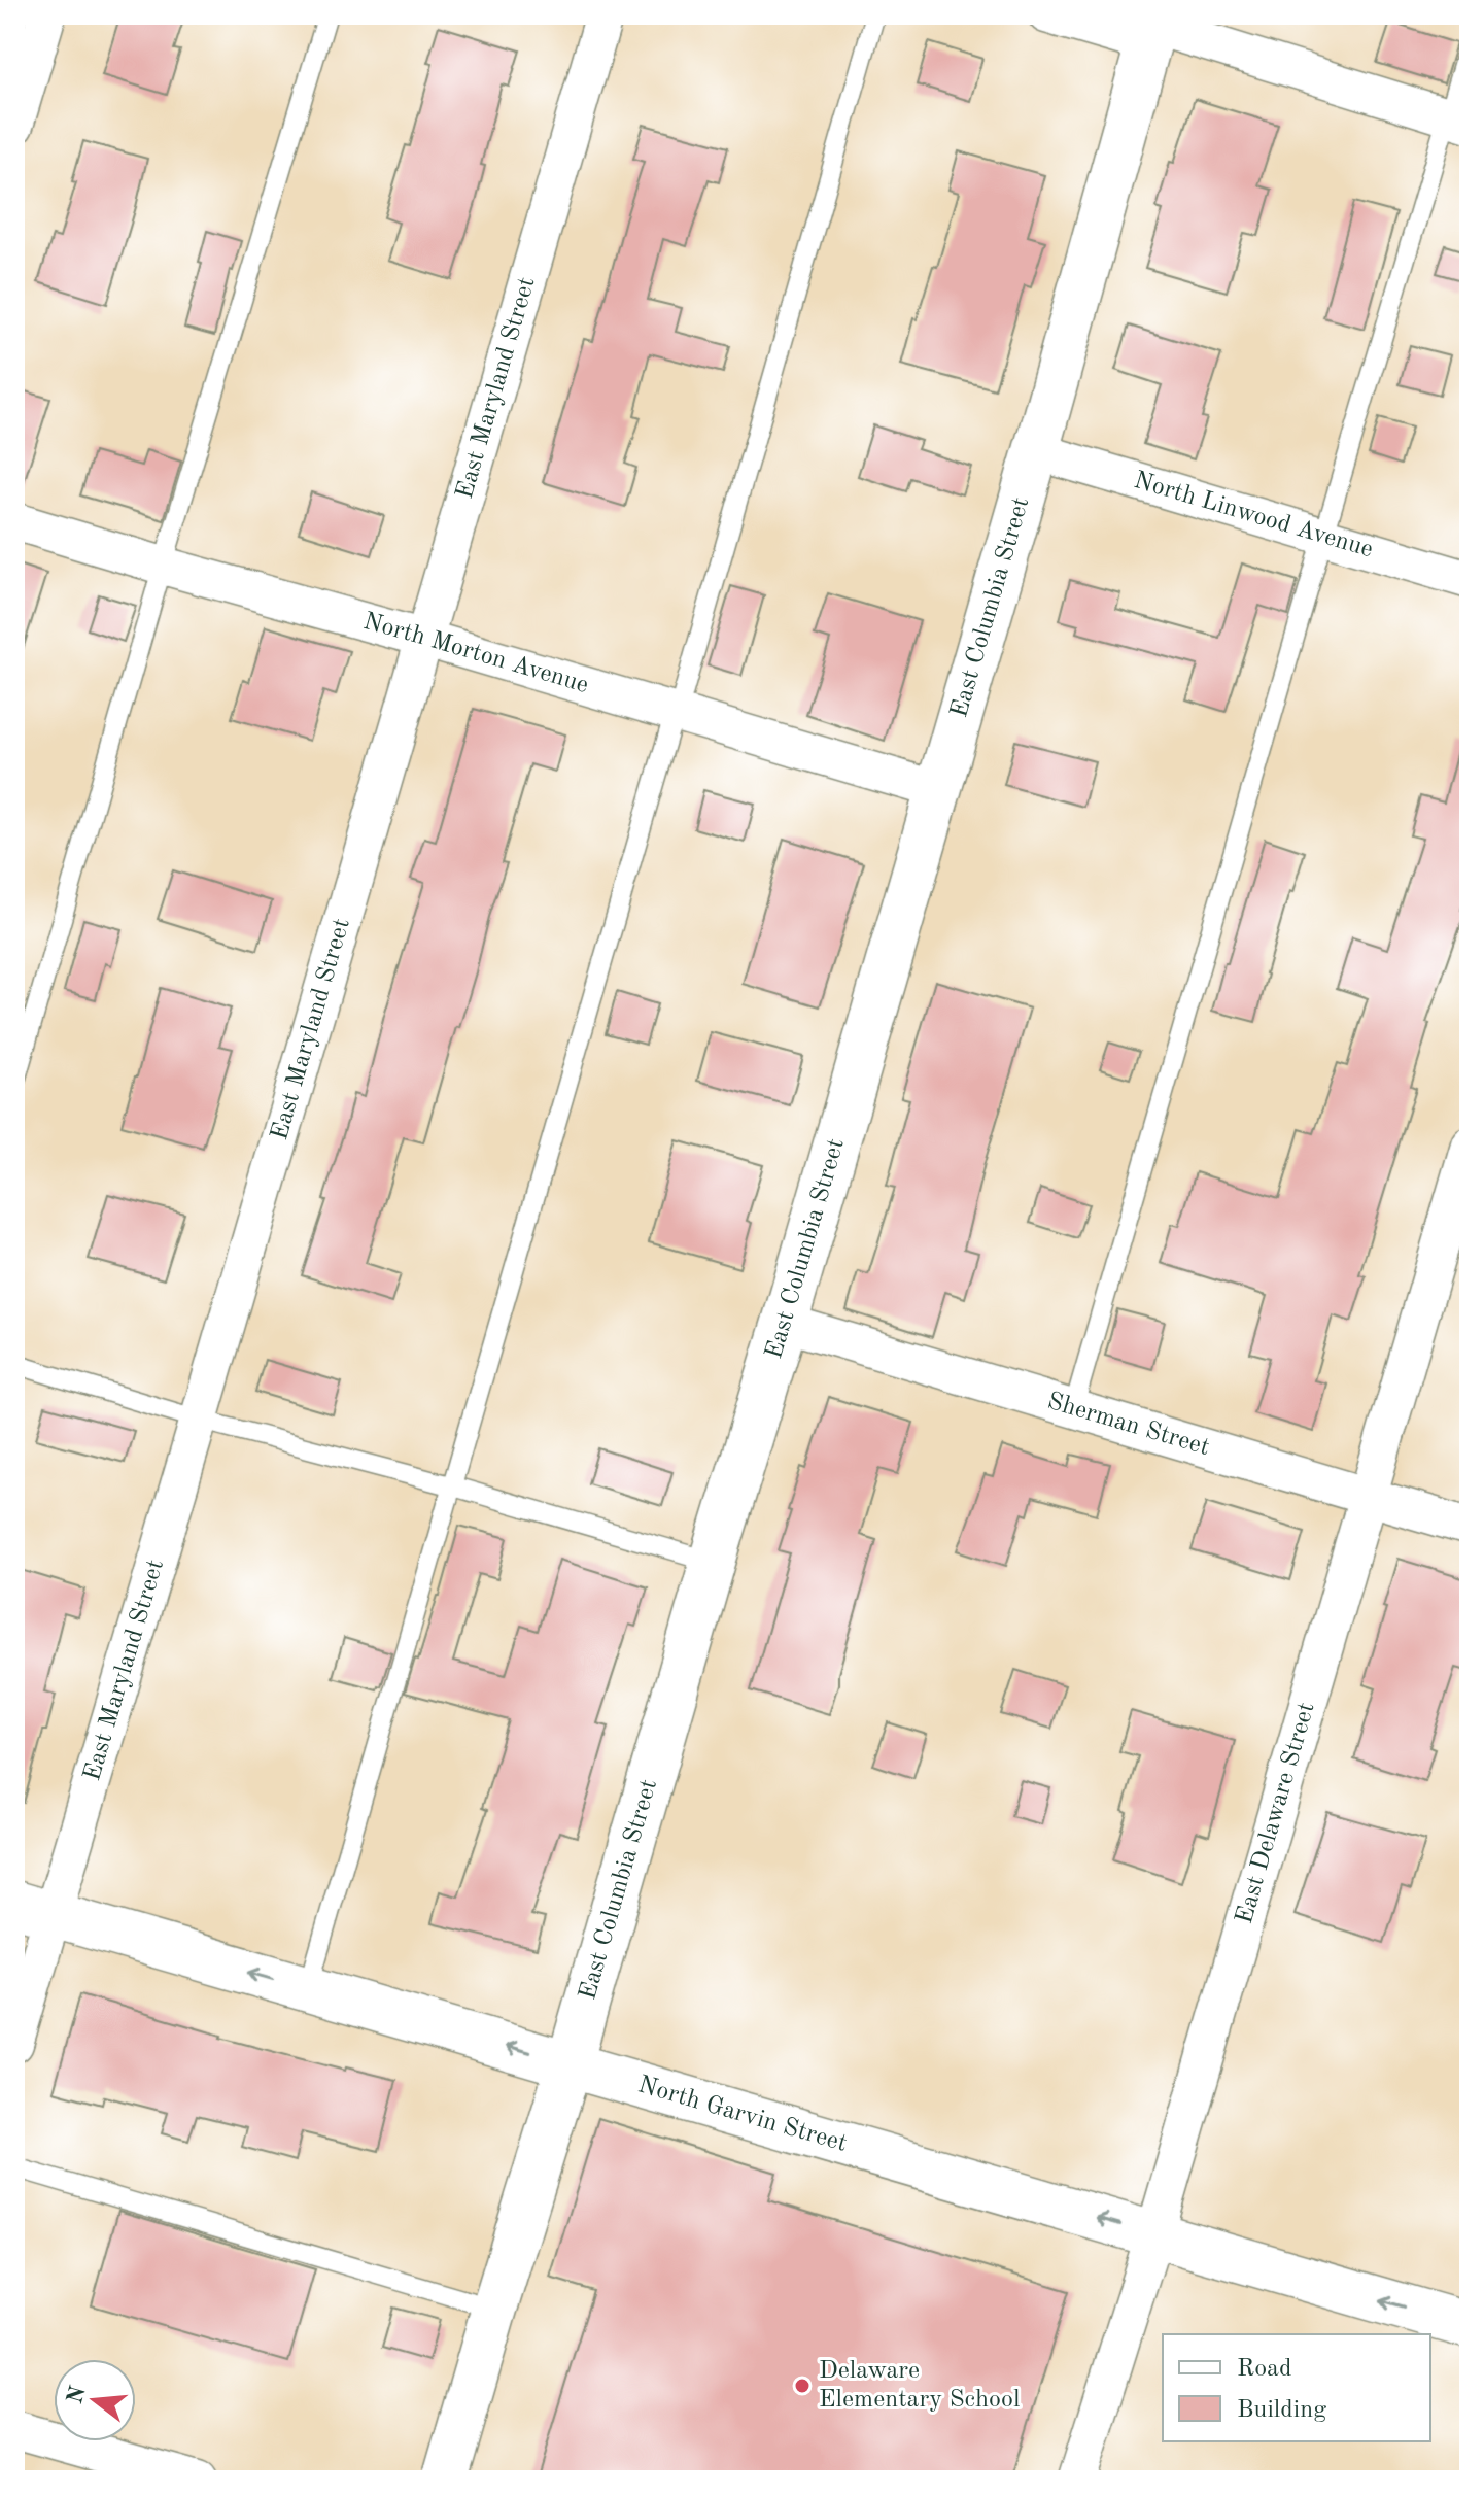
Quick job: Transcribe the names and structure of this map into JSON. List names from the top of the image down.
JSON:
{
  "streets": {
    "main road": ["East Columbia Street", "North Garvin Street"],
    "street": [
      "East Maryland Street",
      "North Linwood Avenue",
      "North Morton Avenue",
      "Sherman Street",
      "East Delaware Street"
    ]
  },
  "crossings": [
    ["East Maryland Street", "North Morton Avenue"],
    ["East Maryland Street", "North Garvin Street"],
    ["North Linwood Avenue", "East Columbia Street"],
    ["East Columbia Street", "North Morton Avenue"],
    ["East Columbia Street", "Sherman Street"],
    ["East Columbia Street", "North Garvin Street"],
    ["Sherman Street", "East Delaware Street"],
    ["East Delaware Street", "North Garvin Street"]
  ],
  "one_way": ["North Garvin Street"],
  "places": ["Delaware Elementary School"],
  "legend": ["Road", "Building"],
  "north": "left"
}
